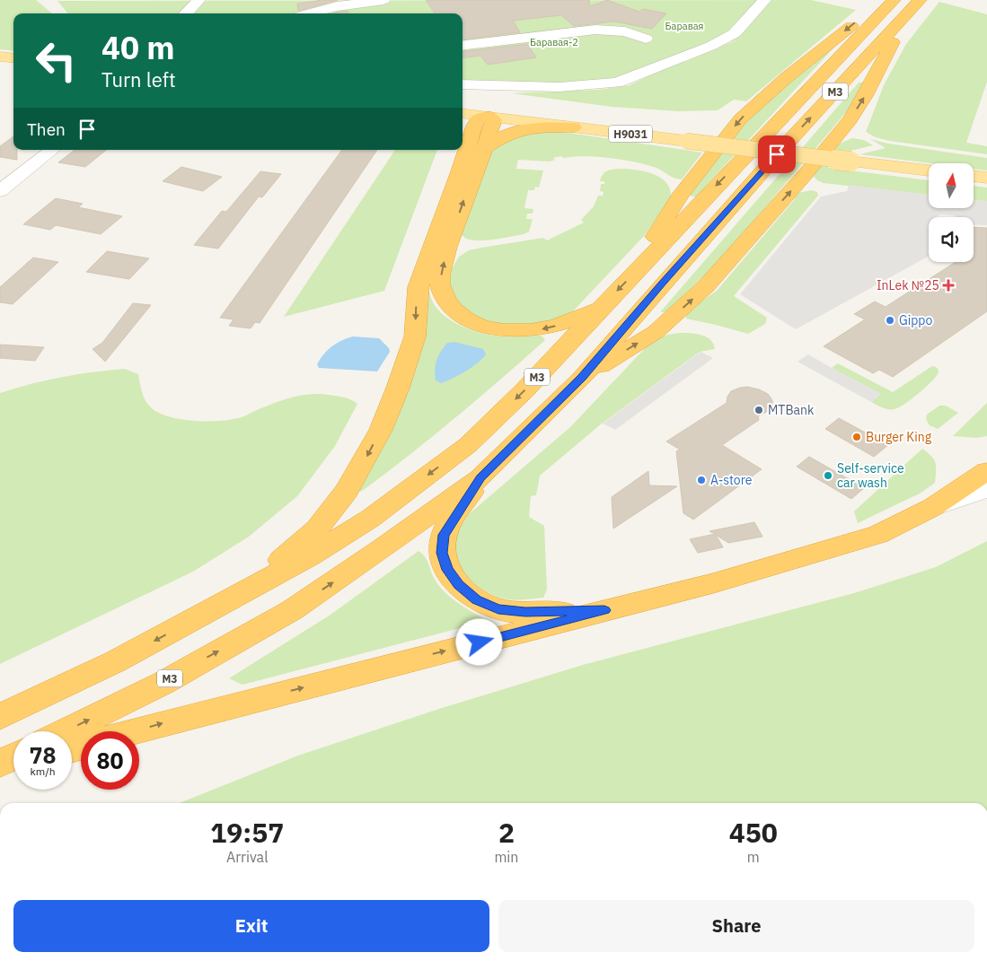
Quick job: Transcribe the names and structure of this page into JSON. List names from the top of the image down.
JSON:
{
  "streets": {
    "highway": ["М3"],
    "main road": ["Н9031"]
  },
  "parks": ["Баравая", "Баравая-2"],
  "places": {
    "health": ["InLek №25"],
    "other": [
      "Gippo",
      "MTBank",
      "Burger King",
      "Self-service car wash",
      "A-store"
    ]
  },
  "north": "top",
  "page": {
    "turn": ["40 m", "Turn left"],
    "then": "Then",
    "speed": "78 km/h",
    "limit": "80",
    "eta": [
      "19:57",
      "Arrival",
      "2",
      "min",
      "450",
      "m"
    ],
    "buttons": ["Exit", "Share"]
  }
}
